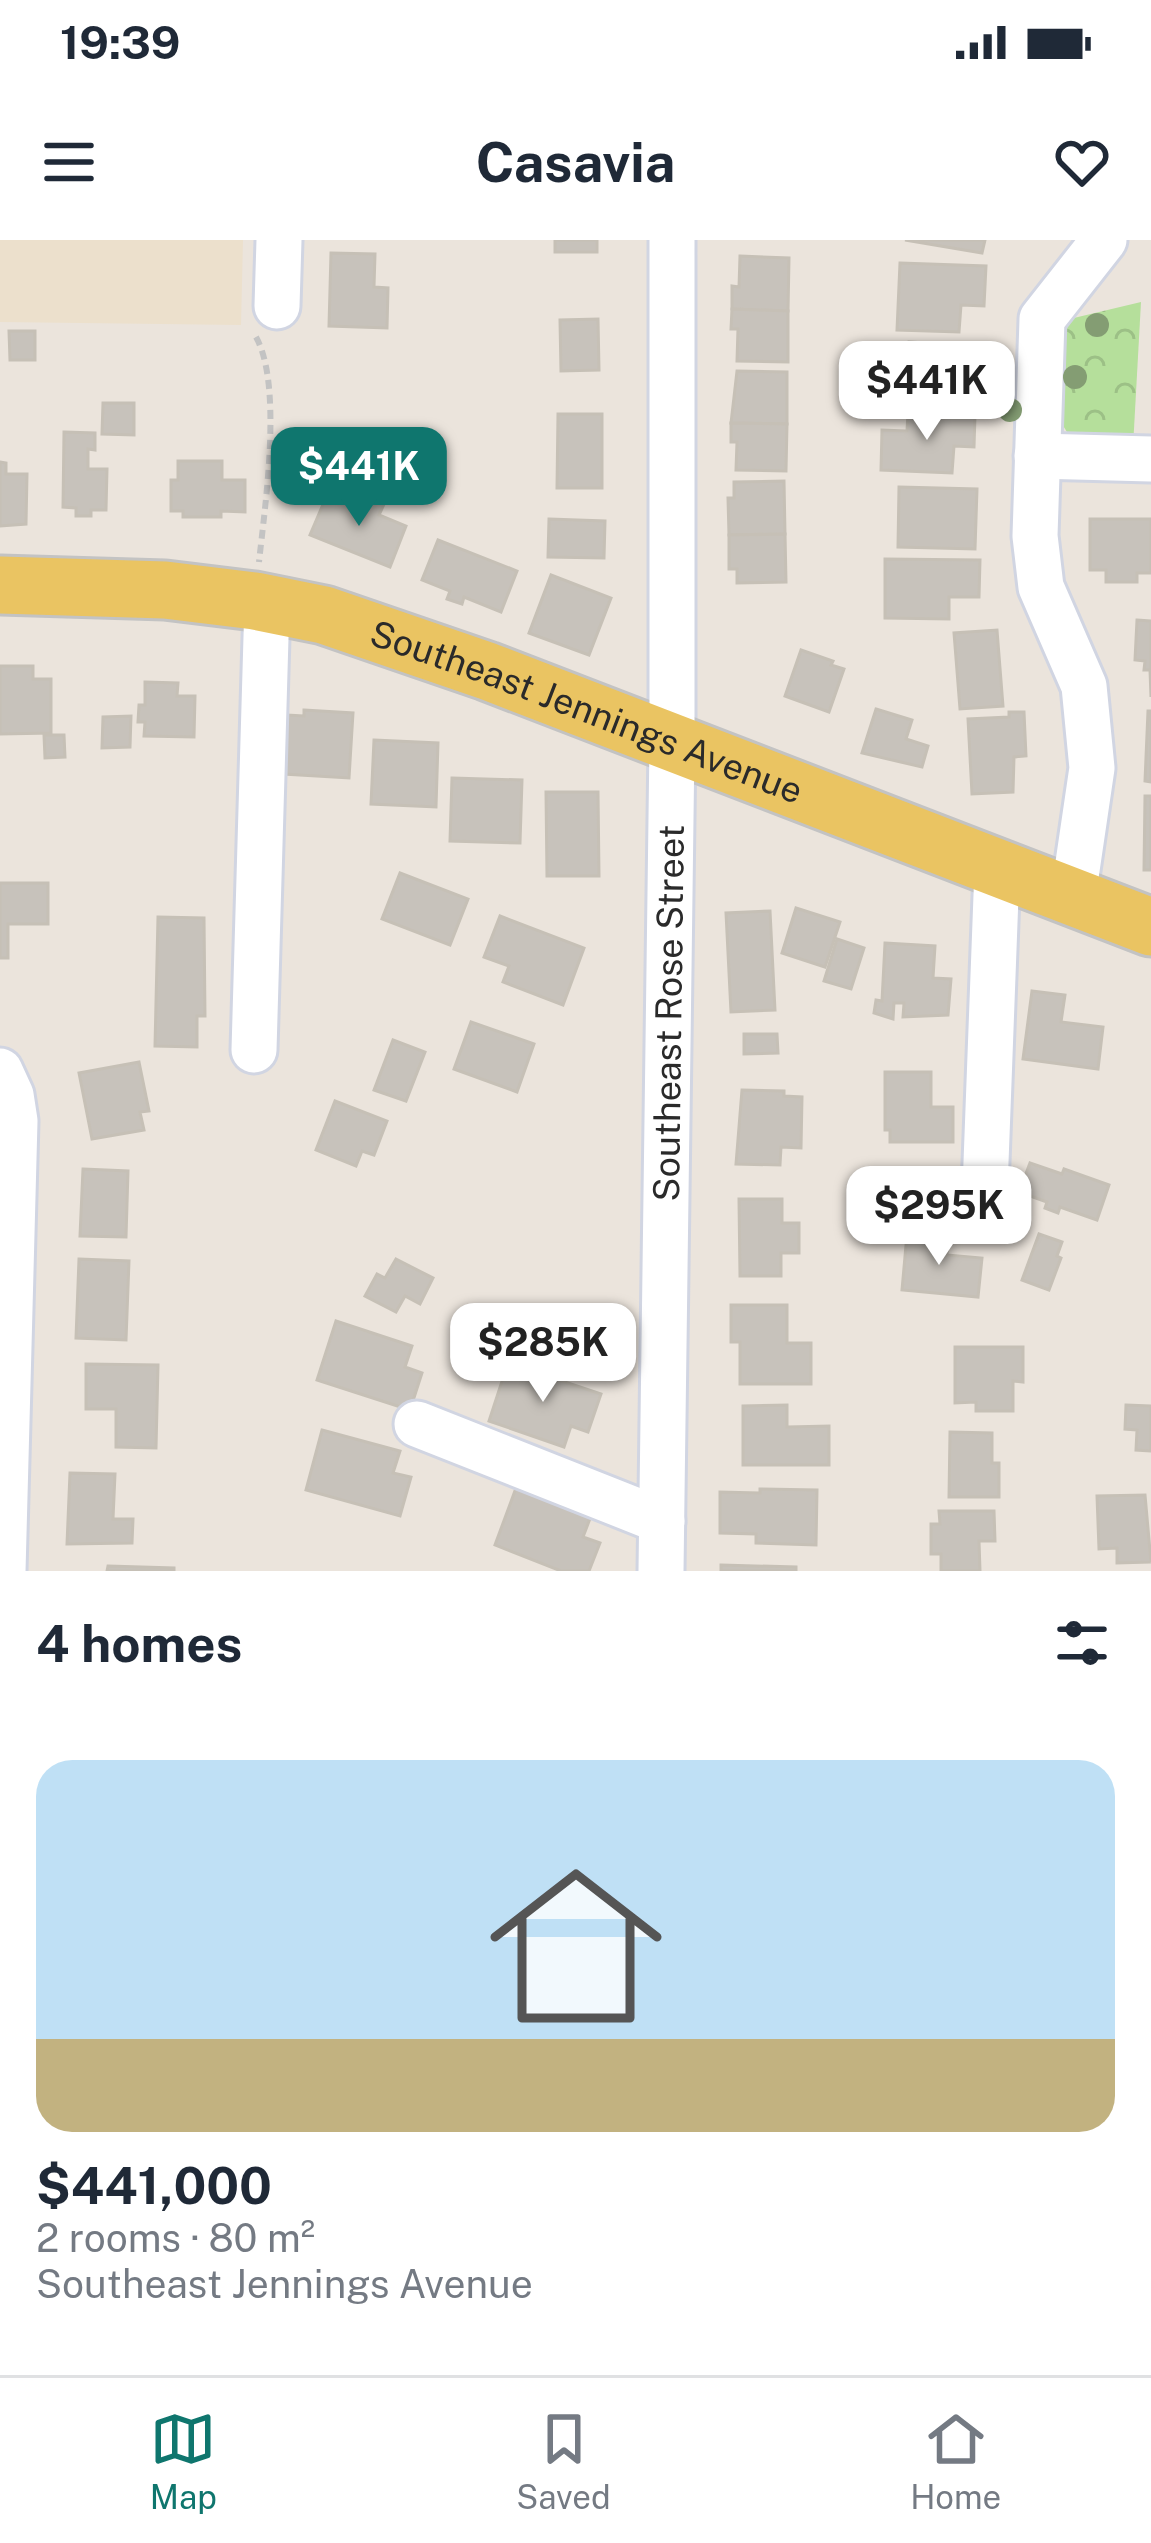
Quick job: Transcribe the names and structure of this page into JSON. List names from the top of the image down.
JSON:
{
  "streets": {
    "main road": ["Southeast Jennings Avenue"],
    "street": ["Southeast Rose Street"]
  },
  "crossings": [
    ["Southeast Jennings Avenue", "Southeast Rose Street"]
  ],
  "page": {
    "status": "19:39",
    "header": "Casavia",
    "price": [
      "$441K",
      "$441K",
      "$295K",
      "$285K"
    ],
    "heading": "4 homes",
    "list": [
      {
        "name": "$441,000",
        "note": "2 rooms · 80 m² · Southeast Jennings Avenue"
      }
    ],
    "tabs": ["Map", "Saved", "Home"]
  }
}
